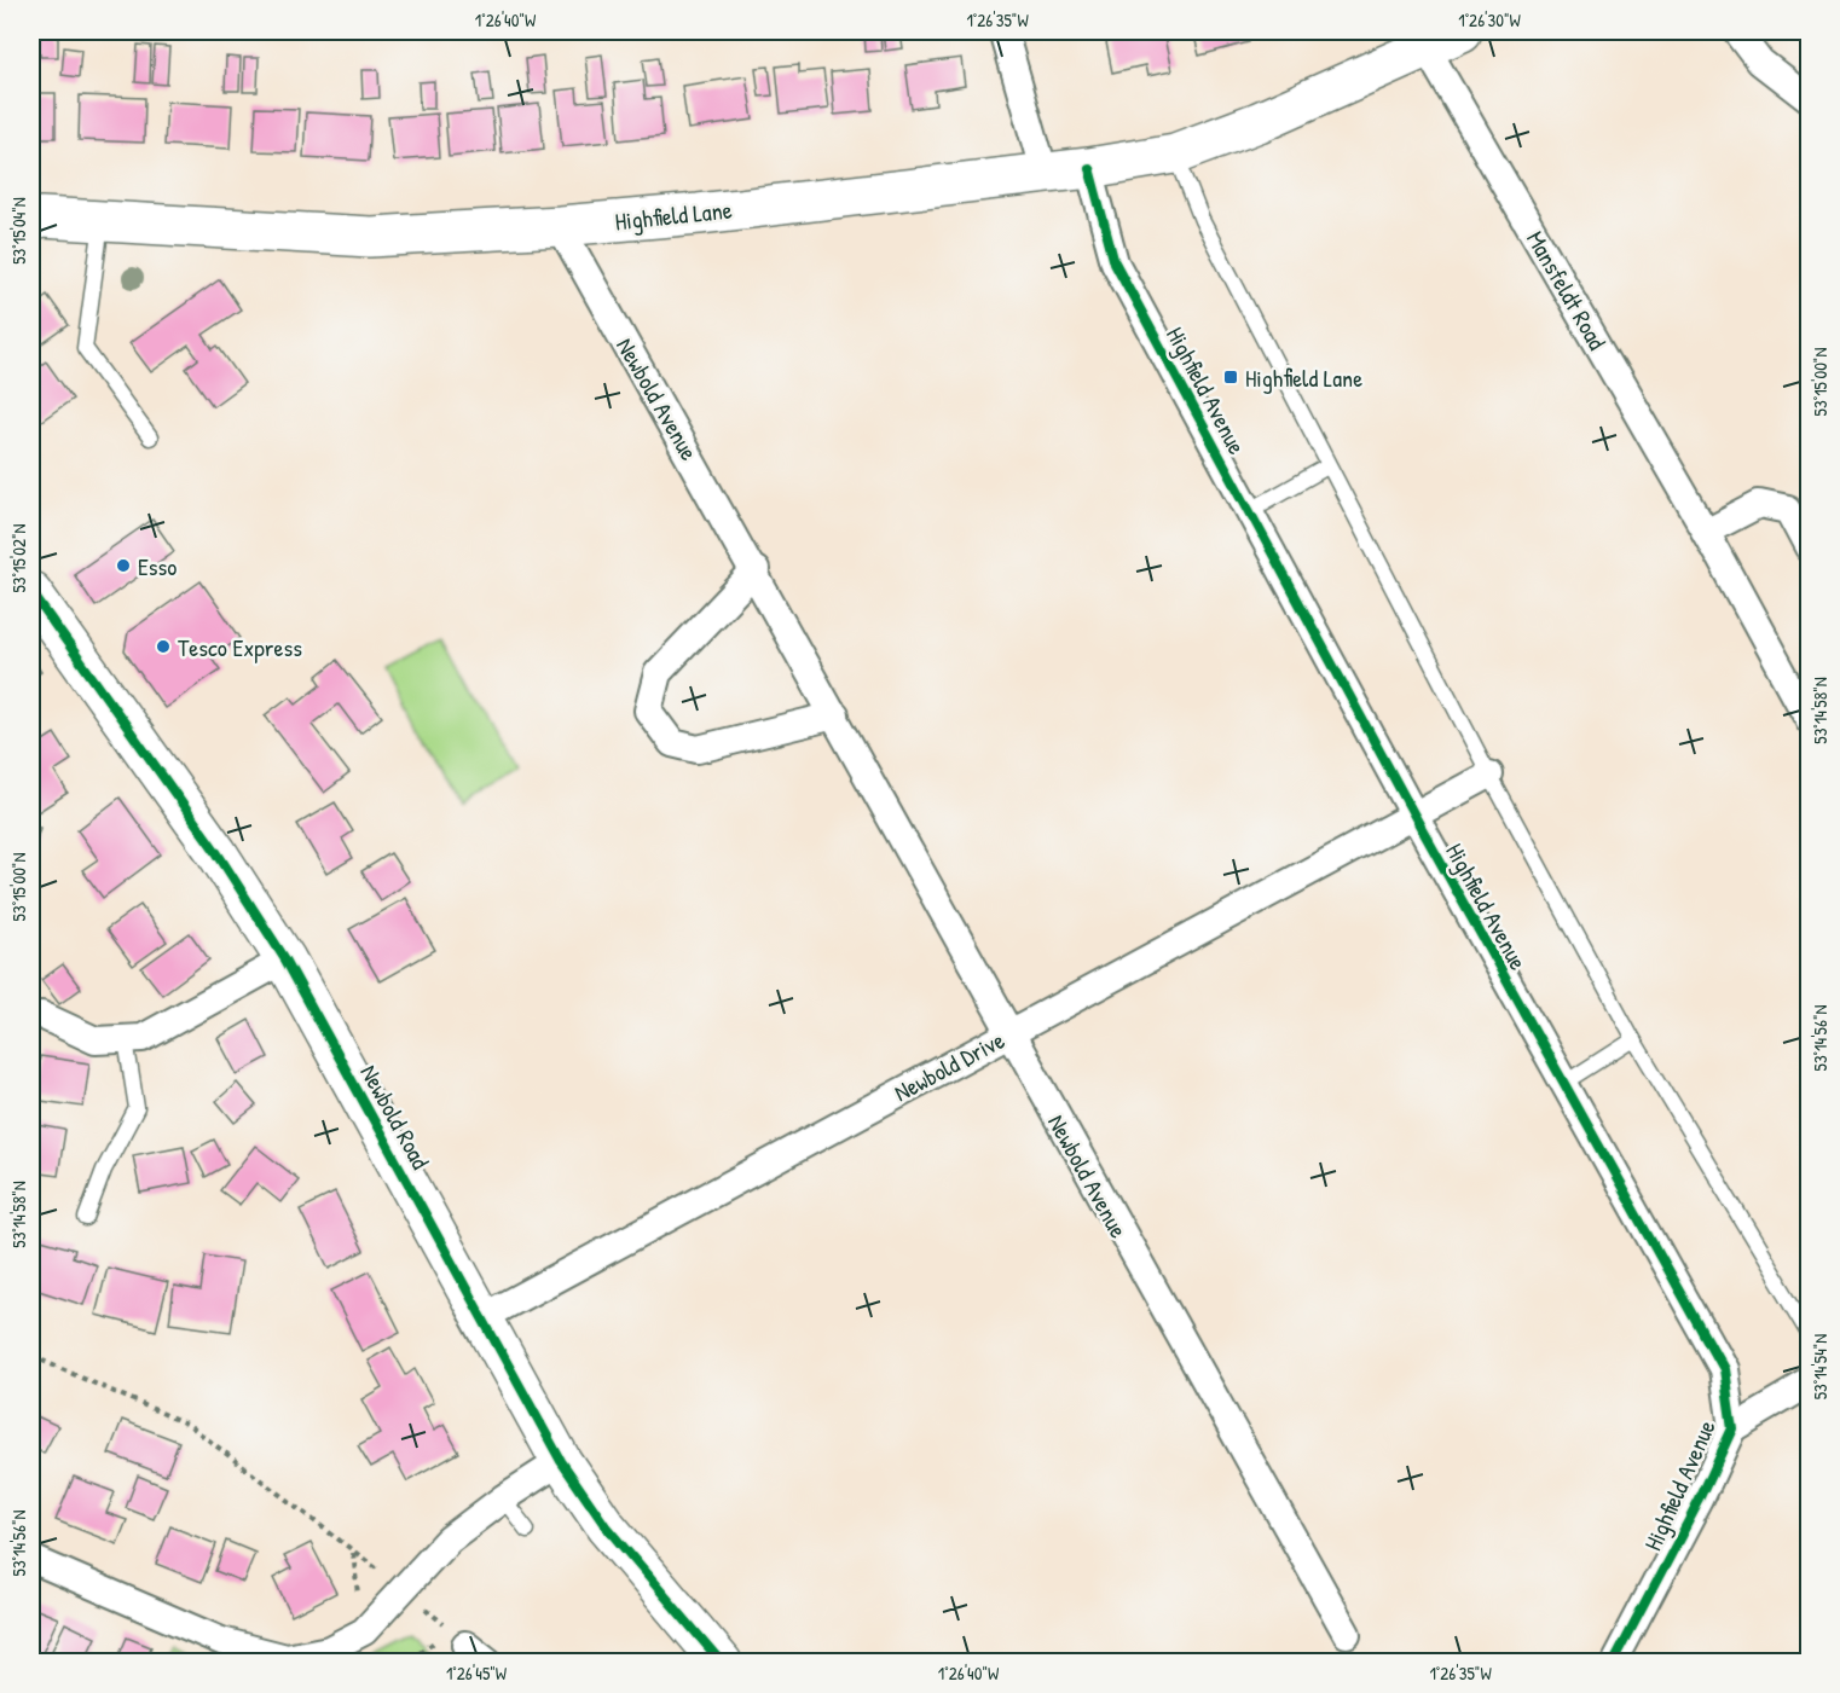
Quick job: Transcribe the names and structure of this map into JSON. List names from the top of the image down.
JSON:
{
  "streets": {
    "street": [
      "Highfield Lane",
      "Mansfeldt Road",
      "Highfield Avenue",
      "Newbold Avenue",
      "Newbold Drive",
      "Newbold Road"
    ]
  },
  "crossings": [
    ["Highfield Lane", "Mansfeldt Road"],
    ["Highfield Lane", "Highfield Avenue"],
    ["Highfield Lane", "Newbold Avenue"],
    ["Highfield Avenue", "Newbold Drive"],
    ["Newbold Avenue", "Newbold Drive"],
    ["Newbold Drive", "Newbold Road"]
  ],
  "places": {
    "transit": ["Highfield Lane"],
    "other": ["Esso", "Tesco Express"]
  },
  "coordinates": [
    "1°26'40\"W",
    "1°26'35\"W",
    "1°26'30\"W",
    "53°15'04\"N",
    "53°15'00\"N",
    "53°15'02\"N",
    "53°14'58\"N",
    "53°14'56\"N",
    "53°14'54\"N",
    "1°26'45\"W"
  ]
}
